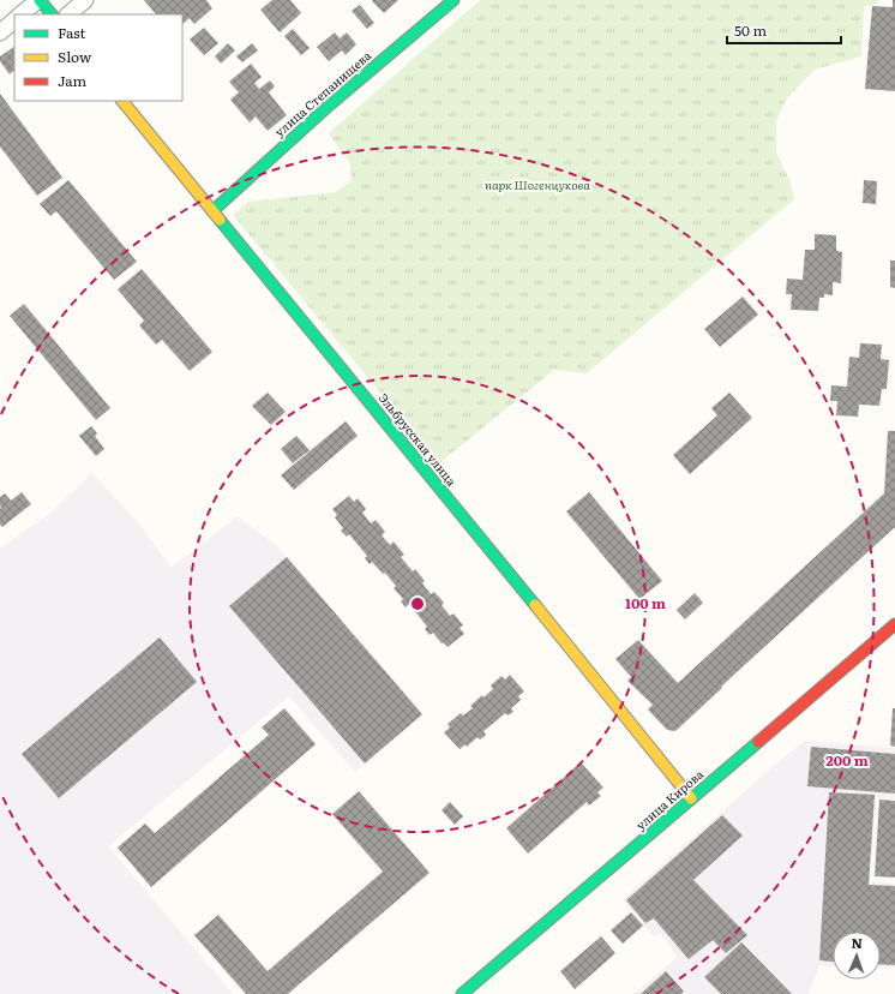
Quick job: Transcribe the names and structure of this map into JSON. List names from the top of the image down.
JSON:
{
  "streets": {
    "street": ["улица Степанищева", "Эльбрусская улица", "улица Кирова"]
  },
  "crossings": [
    ["улица Степанищева", "Эльбрусская улица"],
    ["Эльбрусская улица", "улица Кирова"]
  ],
  "parks": ["парк Шогенцукова"],
  "legend": ["Fast", "Slow", "Jam"],
  "scale_bar": "50 m",
  "north": "top",
  "rings": ["100 m", "200 m"]
}
